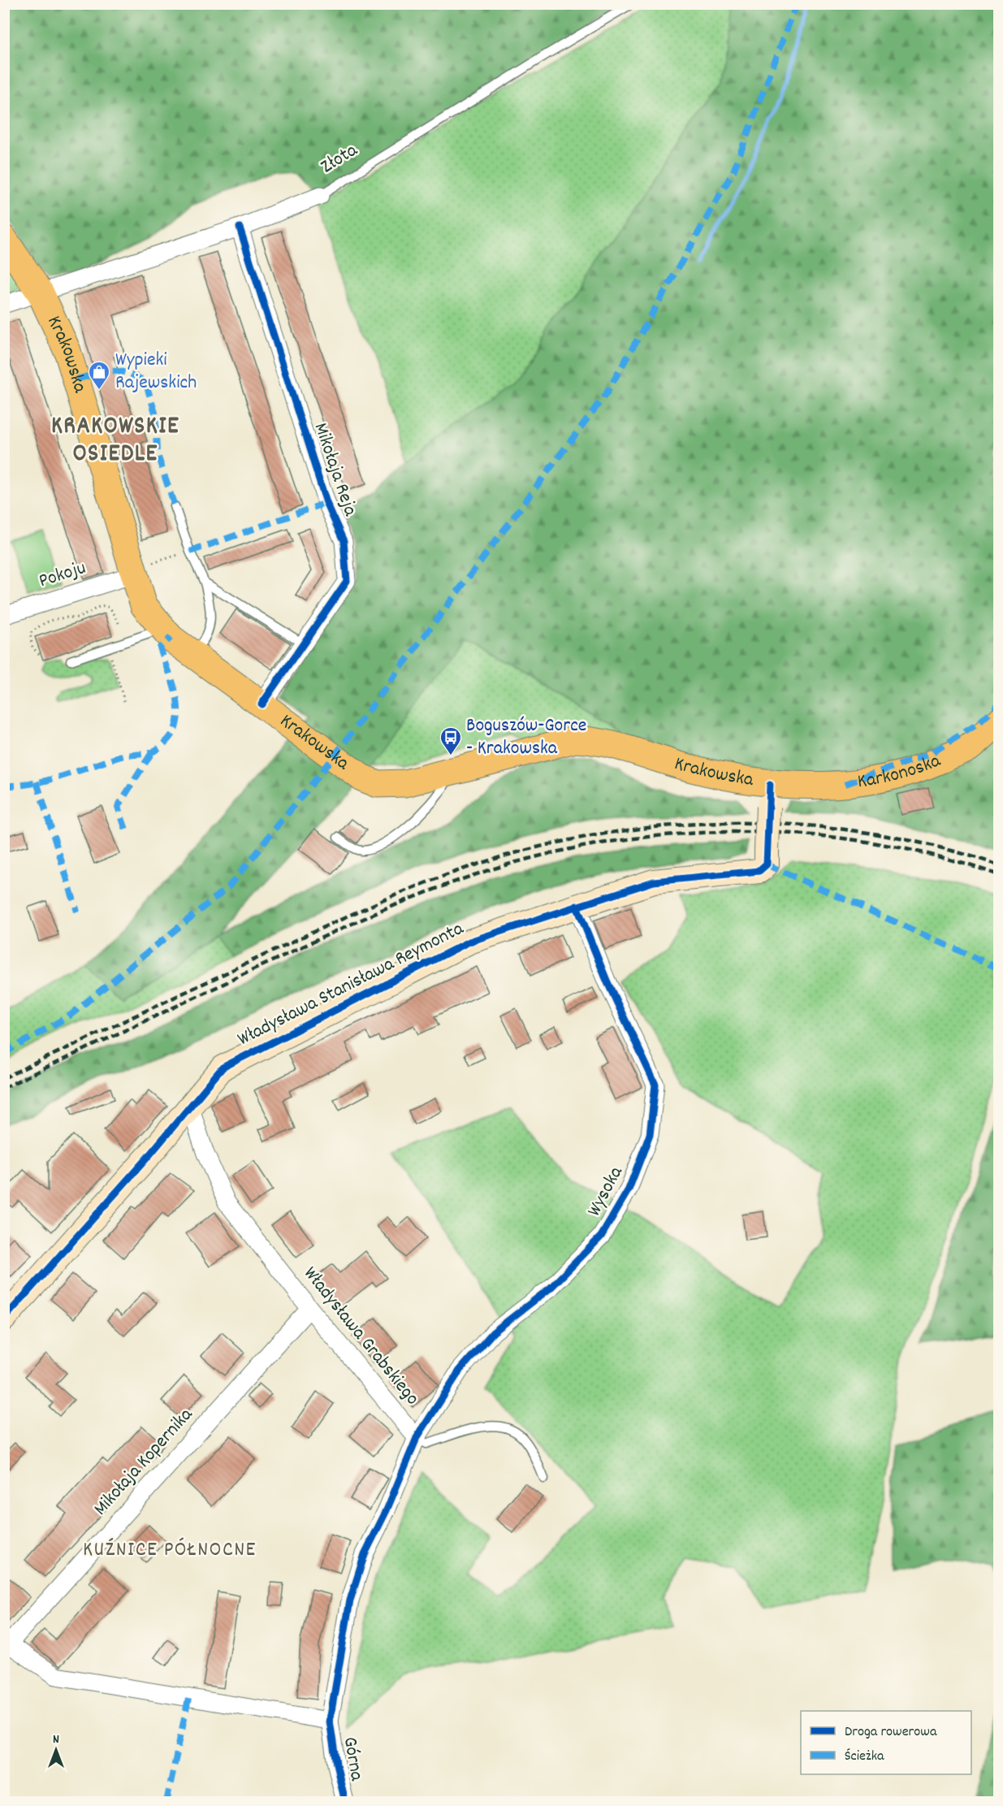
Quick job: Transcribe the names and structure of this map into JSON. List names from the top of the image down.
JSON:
{
  "streets": {
    "main road": ["Krakowska", "Karkonoska"],
    "street": [
      "Złota",
      "Mikołaja Reja",
      "Pokoju",
      "Władysława Stanisława Reymonta",
      "Wysoka",
      "Władysława Grabskiego",
      "Mikołaja Kopernika",
      "Górna"
    ]
  },
  "crossings": [
    ["Złota", "Krakowska"],
    ["Złota", "Mikołaja Reja"],
    ["Krakowska", "Mikołaja Reja"],
    ["Krakowska", "Pokoju"],
    ["Krakowska", "Karkonoska"],
    ["Krakowska", "Władysława Stanisława Reymonta"],
    ["Karkonoska", "Władysława Stanisława Reymonta"],
    ["Władysława Stanisława Reymonta", "Wysoka"],
    ["Władysława Stanisława Reymonta", "Władysława Grabskiego"],
    ["Wysoka", "Władysława Grabskiego"],
    ["Władysława Grabskiego", "Mikołaja Kopernika"],
    ["Mikołaja Kopernika", "Górna"]
  ],
  "districts": ["KRAKOWSKIE OSIEDLE", "KUŹNICE PÓŁNOCNE"],
  "places": {
    "shop": ["Wypieki Rajewskich"],
    "bus stop": ["Boguszów-Gorce - Krakowska"]
  },
  "legend": ["Droga rowerowa", "Ścieżka"],
  "north": "top"
}
